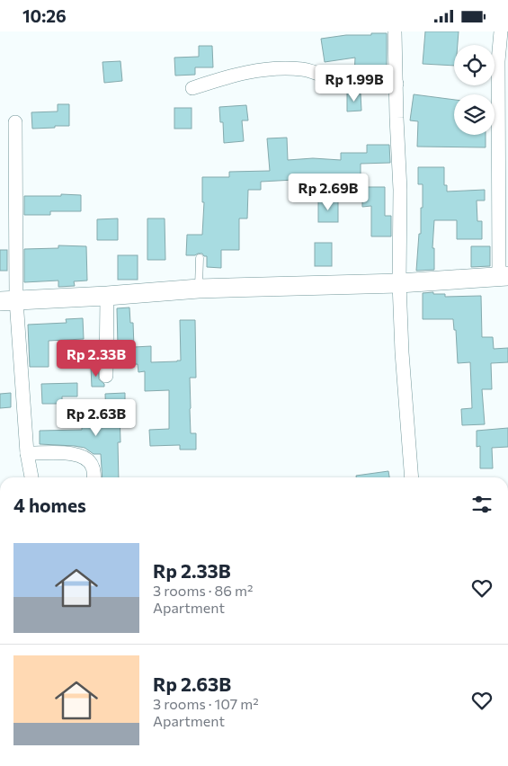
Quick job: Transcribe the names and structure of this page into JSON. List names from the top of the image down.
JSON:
{
  "page": {
    "status": "10:26",
    "price": [
      "Rp 1.99B",
      "Rp 2.69B",
      "Rp 2.33B",
      "Rp 2.63B"
    ],
    "heading": "4 homes",
    "list": [
      {
        "name": "Rp 2.33B",
        "note": "3 rooms · 86 m² · Apartment"
      },
      {
        "name": "Rp 2.63B",
        "note": "3 rooms · 107 m² · Apartment"
      }
    ]
  }
}
